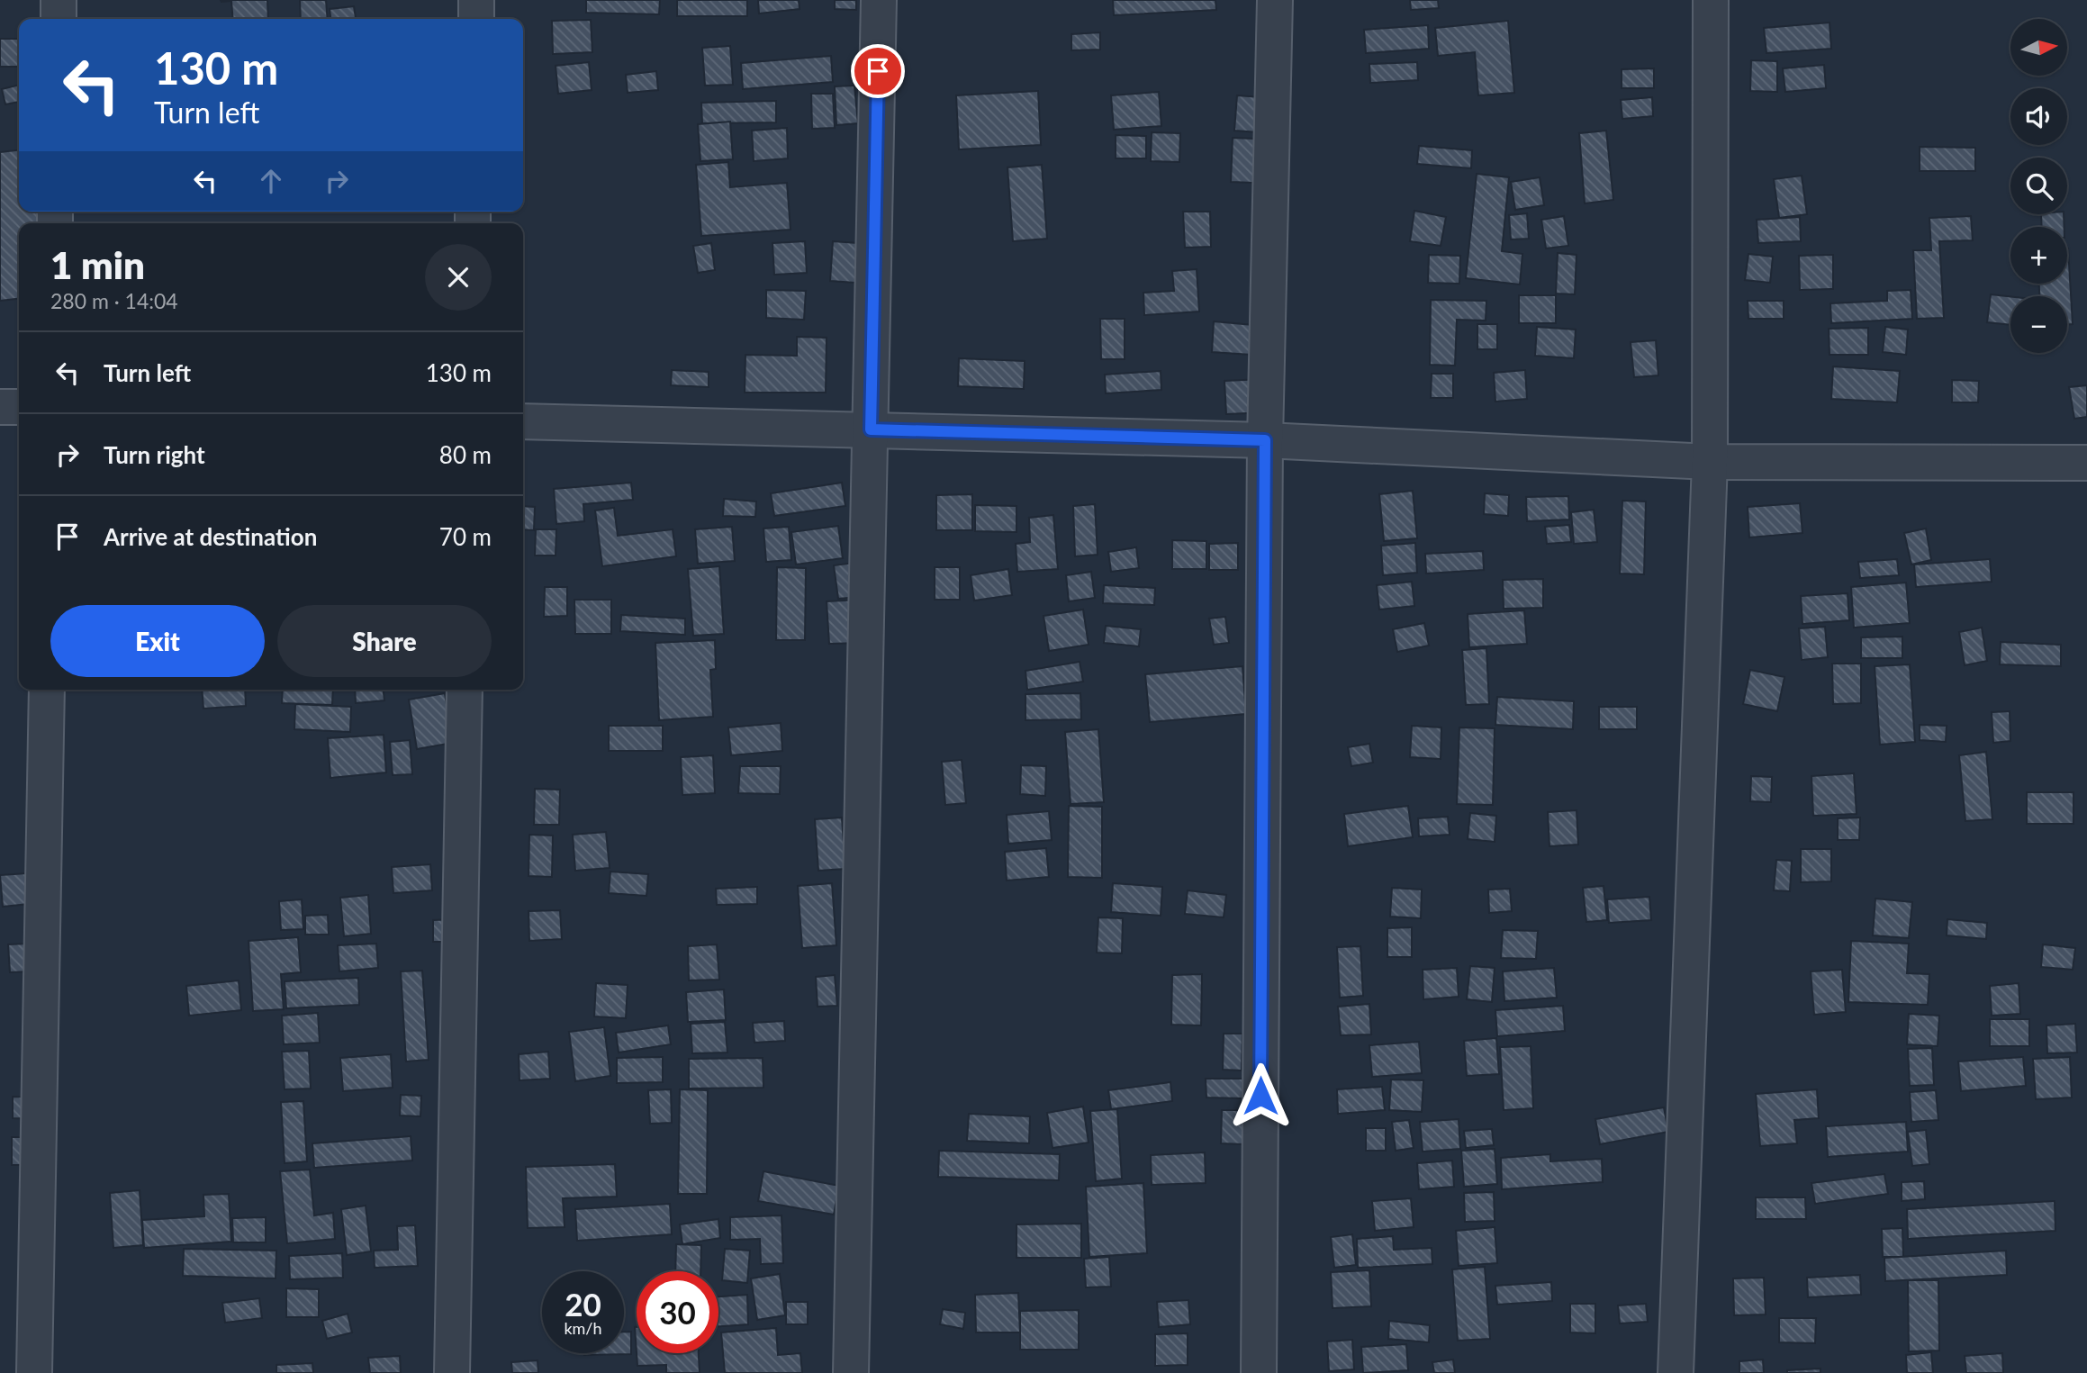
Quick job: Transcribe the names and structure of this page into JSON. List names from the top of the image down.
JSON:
{
  "north": "right",
  "page": {
    "map_buttons": ["+", "−"],
    "turn": ["130 m", "Turn left"],
    "heading": ["1 min", "280 m · 14:04"],
    "list": [
      {
        "name": "Turn left",
        "value": "130 m"
      },
      {
        "name": "Turn right",
        "value": "80 m"
      },
      {
        "name": "Arrive at destination",
        "value": "70 m"
      }
    ],
    "buttons": ["Exit", "Share"],
    "speed": "20 km/h",
    "limit": "30"
  }
}
